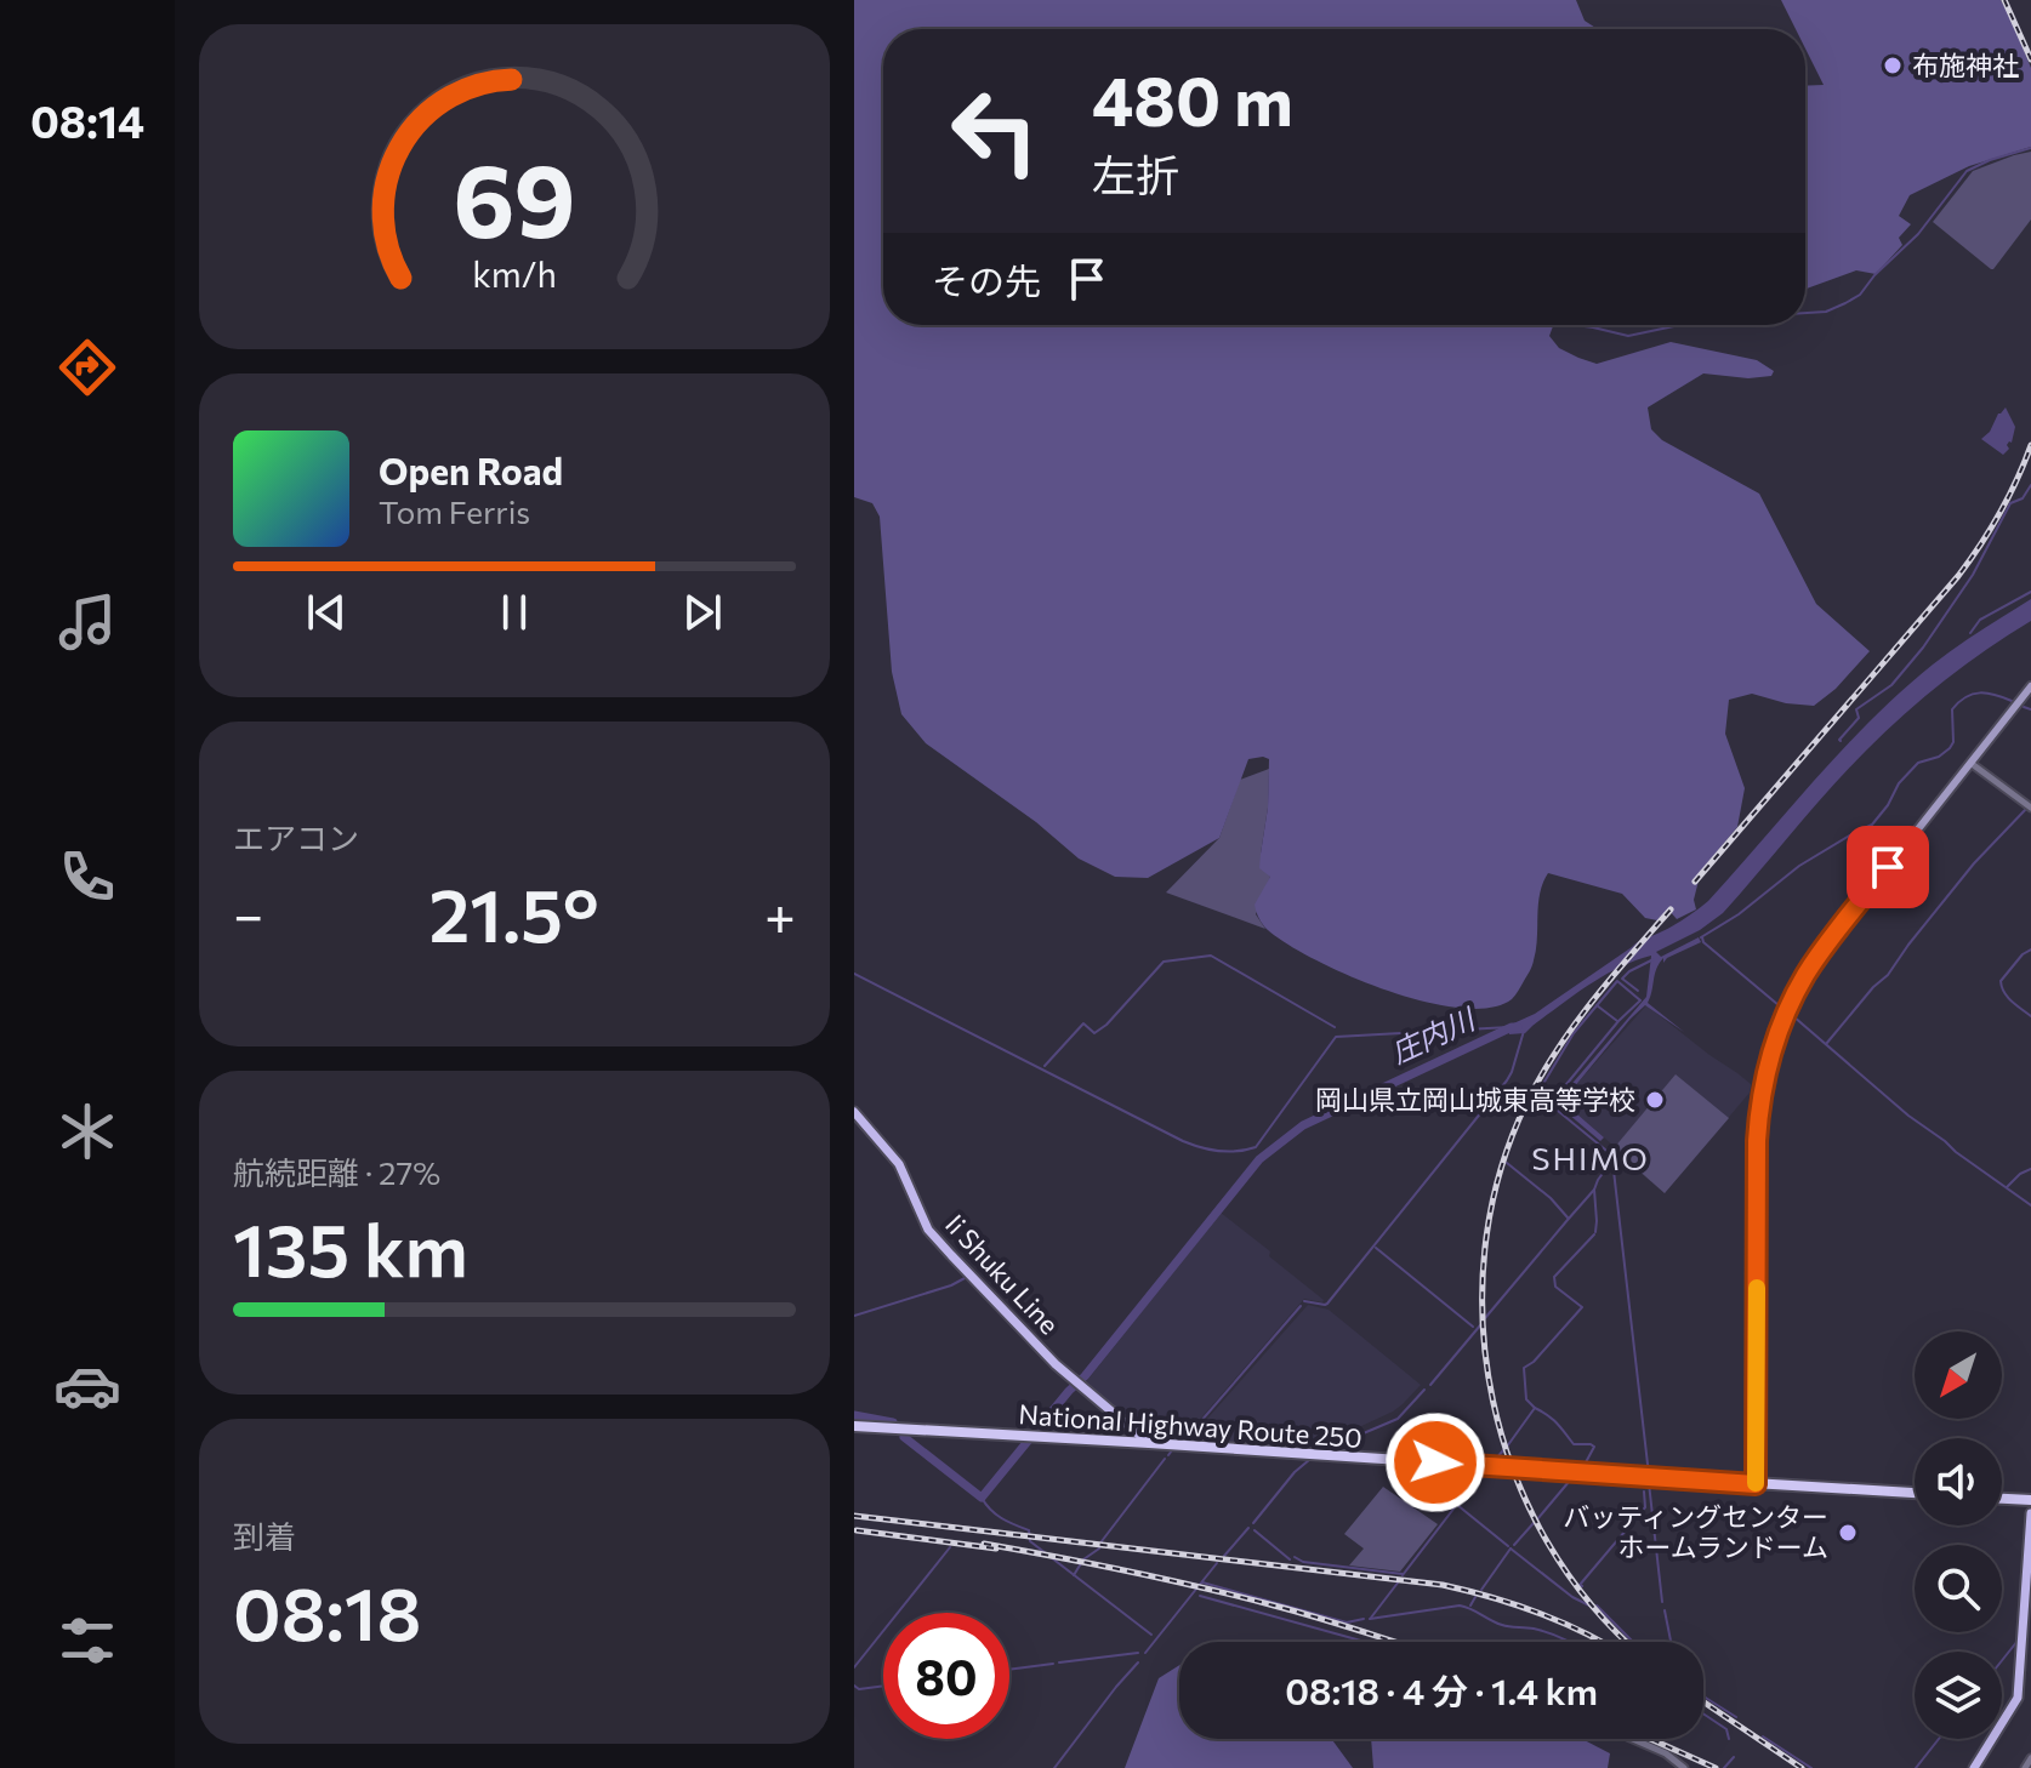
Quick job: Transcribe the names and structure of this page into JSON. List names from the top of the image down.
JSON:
{
  "streets": {
    "highway": ["National Highway Route 250"],
    "main road": ["Ii Shuku Line"]
  },
  "crossings": [
    ["Ii Shuku Line", "National Highway Route 250"]
  ],
  "districts": ["SHIMO"],
  "water": ["庄内川"],
  "places": ["布施神社", "岡山県立岡山城東高等学校", "バッティングセンター ホームランドーム"],
  "north": "bottom left",
  "page": {
    "tabs": "08:14",
    "turn": ["480 m", "左折"],
    "then": "その先",
    "song": ["Open Road", "Tom Ferris"],
    "tile": [
      "エアコン",
      ["航続距離 · 27%", "135 km"],
      ["到着", "08:18"]
    ],
    "heat": ["−", "21.5°", "+"],
    "limit": "80",
    "trip": "08:18 · 4 分 · 1.4 km",
    "gauge": ["69", "km/h"]
  }
}
